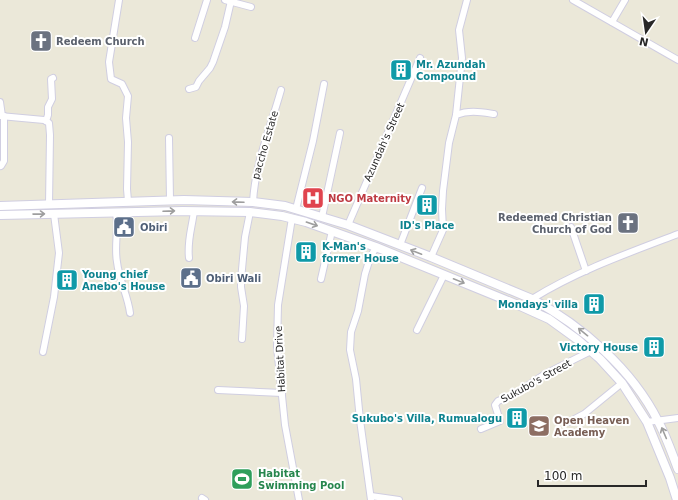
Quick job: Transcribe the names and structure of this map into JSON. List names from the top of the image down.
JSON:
{
  "streets": {
    "street": [
      "Azundah's Street",
      "paccho Estate",
      "Habitat Drive",
      "Sukubo's Street"
    ]
  },
  "places": {
    "church": ["Redeem Church", "Redeemed Christian Church of God"],
    "building": [
      "Mr. Azundah Compound",
      "ID's Place",
      "K-Man's former House",
      "Young chief Anebo's House",
      "Mondays' villa",
      "Victory House",
      "Sukubo's Villa, Rumualogu"
    ],
    "hospital": ["NGO Maternity"],
    "public building": ["Obiri", "Obiri Wali"],
    "school or university": ["Open Heaven Academy"],
    "sports": ["Habitat Swimming Pool"]
  },
  "scale_bar": "100 m",
  "north": "bottom"
}
